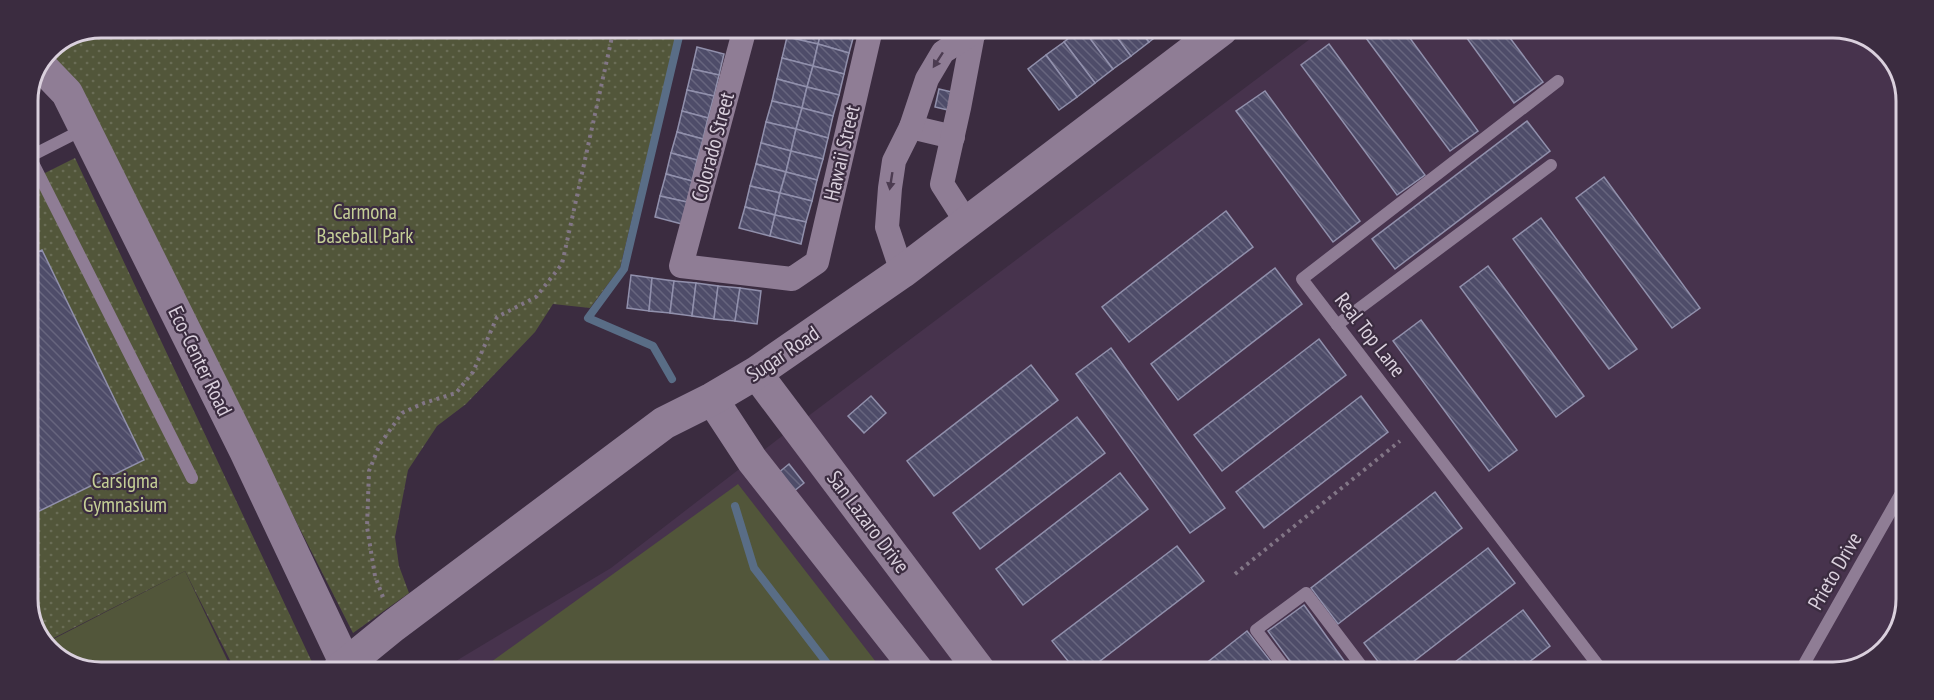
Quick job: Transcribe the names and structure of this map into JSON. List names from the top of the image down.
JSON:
{
  "streets": {
    "main road": ["Sugar Road"],
    "street": [
      "Colorado Street",
      "Hawaii Street",
      "Eco-Center Road",
      "San Lazaro Drive"
    ],
    "lane": ["Real Top Lane", "Prieto Drive"]
  },
  "crossings": [
    ["Colorado Street", "Hawaii Street"],
    ["Sugar Road", "San Lazaro Drive"]
  ],
  "parks": ["Carmona Baseball Park", "Carsigma Gymnasium"]
}
